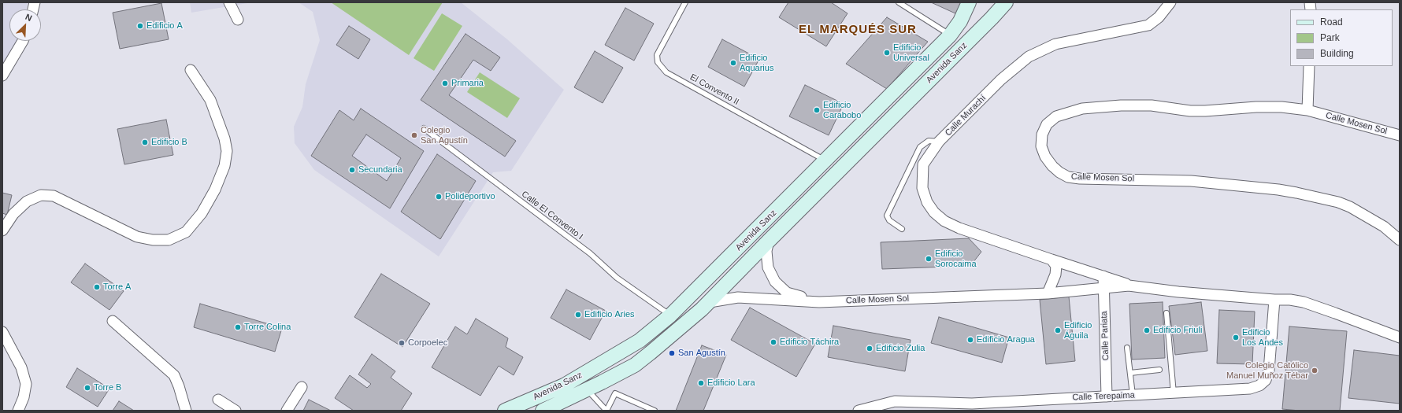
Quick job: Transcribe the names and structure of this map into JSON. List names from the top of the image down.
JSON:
{
  "streets": {
    "street": [
      "Avenida Sanz",
      "Calle Murachí",
      "Calle Mosen Sol",
      "Calle Pariata",
      "Calle Terepaima"
    ],
    "lane": ["El Convento II", "Calle El Convento I"]
  },
  "crossings": [
    ["Avenida Sanz", "El Convento II"],
    ["Avenida Sanz", "Calle Mosen Sol"],
    ["Avenida Sanz", "Calle El Convento I"],
    ["Calle Murachí", "Calle Mosen Sol"],
    ["Calle Murachí", "Calle Pariata"],
    ["Calle Mosen Sol", "Calle Pariata"],
    ["Calle Mosen Sol", "Calle Terepaima"],
    ["Calle Pariata", "Calle Terepaima"]
  ],
  "districts": ["EL MARQUÉS SUR"],
  "places": [
    "Edificio A",
    "Edificio Universal",
    "Edificio Aquarius",
    "Primaria",
    "Edificio Carabobo",
    "Colegio San Agustín",
    "Edificio B",
    "Secundaria",
    "Polideportivo",
    "Edificio Sorocaima",
    "Torre A",
    "Edificio Aries",
    "Torre Colina",
    "Edificio Águila",
    "Edificio Friuli",
    "Edificio Los Andes",
    "Edificio Aragua",
    "Edificio Táchira",
    "Corpoelec",
    "Edificio Zulia",
    "San Agustín",
    "Colegio Católico Manuel Muñoz Tébar",
    "Edificio Lara",
    "Torre B"
  ],
  "legend": ["Road", "Park", "Building"],
  "north": "top right"
}
